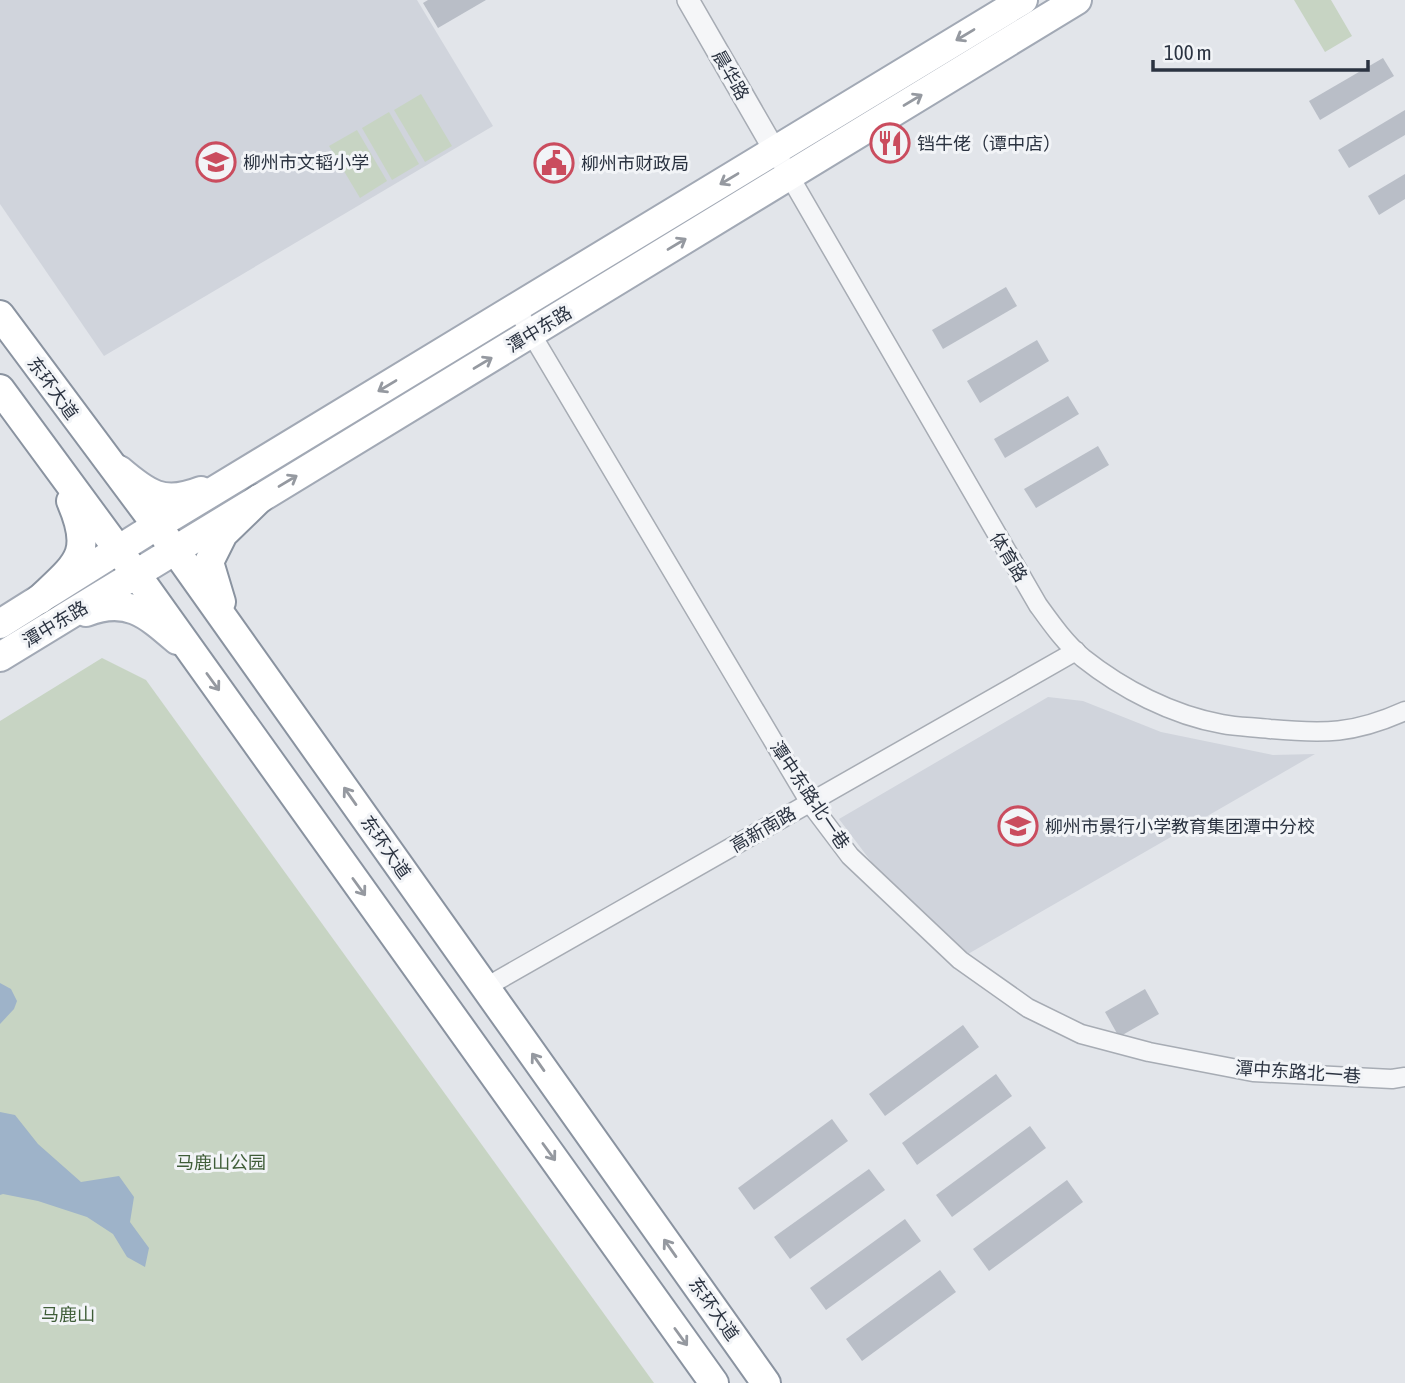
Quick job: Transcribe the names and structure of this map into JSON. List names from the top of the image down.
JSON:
{
  "streets": {
    "main road": ["潭中东路", "东环大道"],
    "street": [
      "晨华路",
      "体育路",
      "潭中东路北一巷",
      "高新南路"
    ]
  },
  "crossings": [
    ["晨华路", "潭中东路"],
    ["晨华路", "体育路"],
    ["潭中东路", "东环大道"],
    ["潭中东路", "体育路"],
    ["潭中东路", "潭中东路北一巷"],
    ["东环大道", "高新南路"],
    ["体育路", "高新南路"],
    ["潭中东路北一巷", "高新南路"]
  ],
  "parks": ["马鹿山公园", "马鹿山"],
  "places": {
    "restaurant": ["铛牛佬（谭中店）"],
    "school or university": ["柳州市文韬小学", "柳州市景行小学教育集团潭中分校"],
    "public building": ["柳州市财政局"]
  },
  "scale_bar": "100 m"
}
